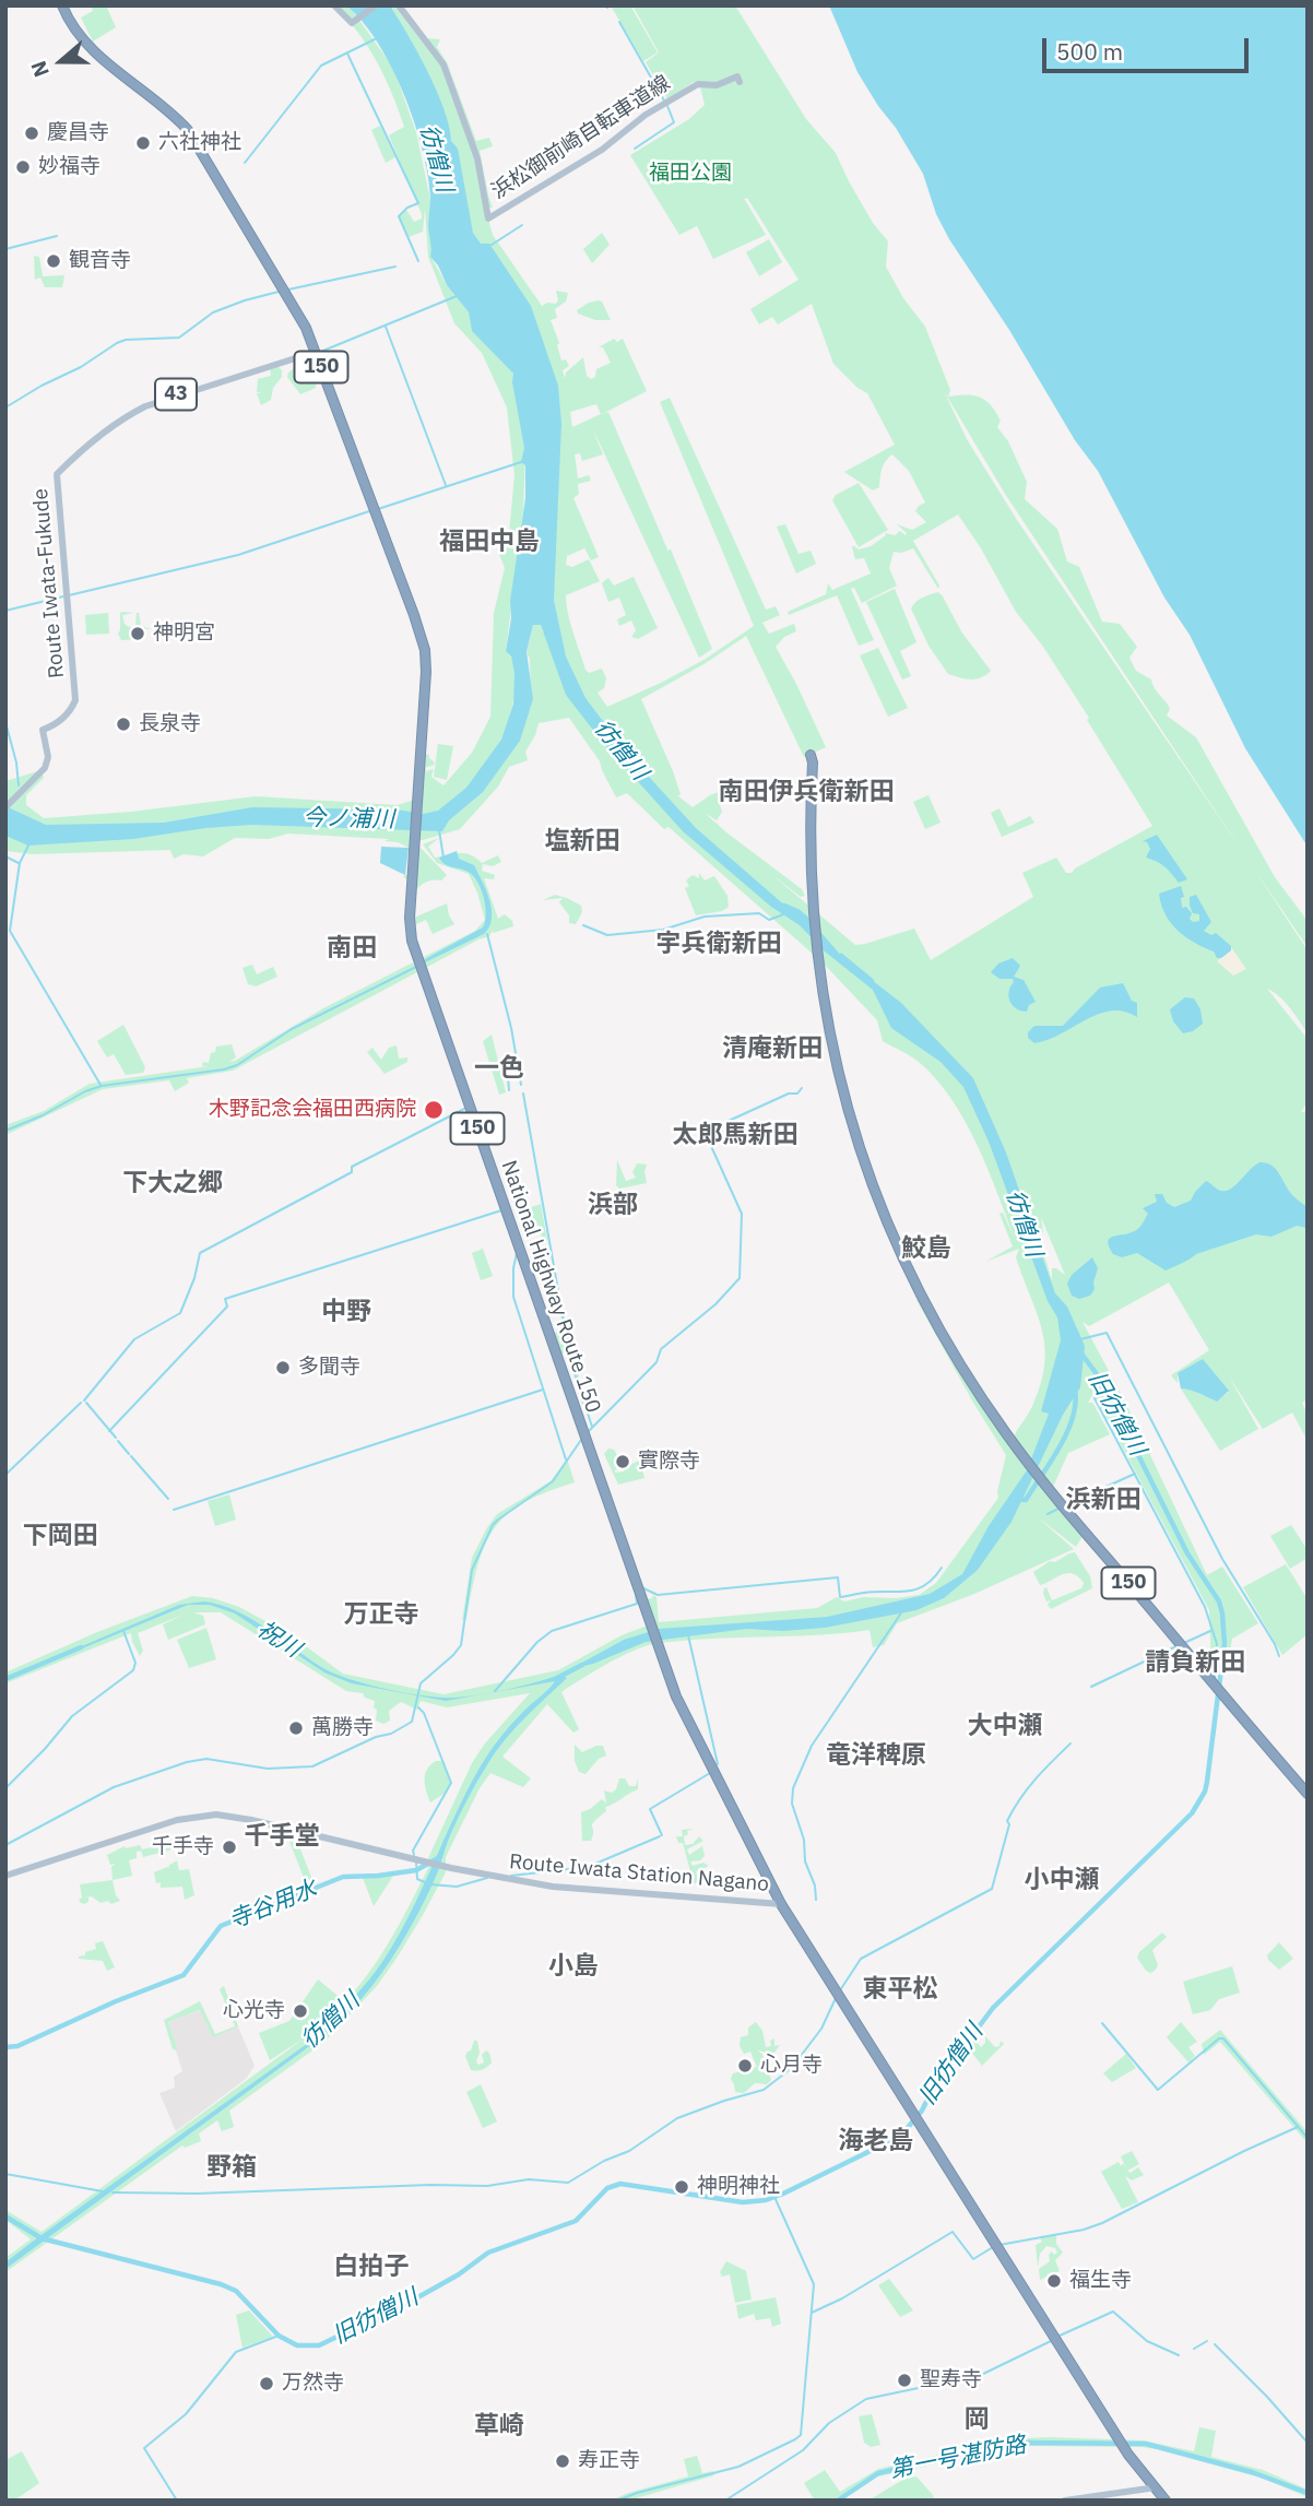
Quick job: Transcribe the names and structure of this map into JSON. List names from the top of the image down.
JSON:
{
  "streets": {
    "highway": ["150", "National Highway Route 150"],
    "main road": [
      "浜松御前崎自転車道線",
      "43",
      "Route Iwata-Fukude",
      "Route Iwata Station Nagano"
    ]
  },
  "crossings": [
    ["Route Iwata-Fukude", "National Highway Route 150"],
    ["National Highway Route 150", "Route Iwata Station Nagano"]
  ],
  "districts": [
    "福田中島",
    "南田伊兵衛新田",
    "塩新田",
    "宇兵衛新田",
    "南田",
    "清庵新田",
    "一色",
    "太郎馬新田",
    "下大之郷",
    "浜部",
    "鮫島",
    "中野",
    "浜新田",
    "下岡田",
    "万正寺",
    "請負新田",
    "大中瀬",
    "竜洋稗原",
    "千手堂",
    "小中瀬",
    "小島",
    "東平松",
    "海老島",
    "野箱",
    "白拍子",
    "岡",
    "草崎"
  ],
  "water": [
    "彷僧川",
    "今ノ浦川",
    "旧彷僧川",
    "祝川",
    "寺谷用水",
    "第一号湛防路"
  ],
  "parks": ["福田公園"],
  "places": [
    "慶昌寺",
    "六社神社",
    "妙福寺",
    "観音寺",
    "神明宮",
    "長泉寺",
    "木野記念会福田西病院",
    "多聞寺",
    "實際寺",
    "萬勝寺",
    "千手寺",
    "心光寺",
    "心月寺",
    "神明神社",
    "福生寺",
    "聖寿寺",
    "万然寺",
    "寿正寺"
  ],
  "scale_bar": "500 m",
  "north": "left"
}
